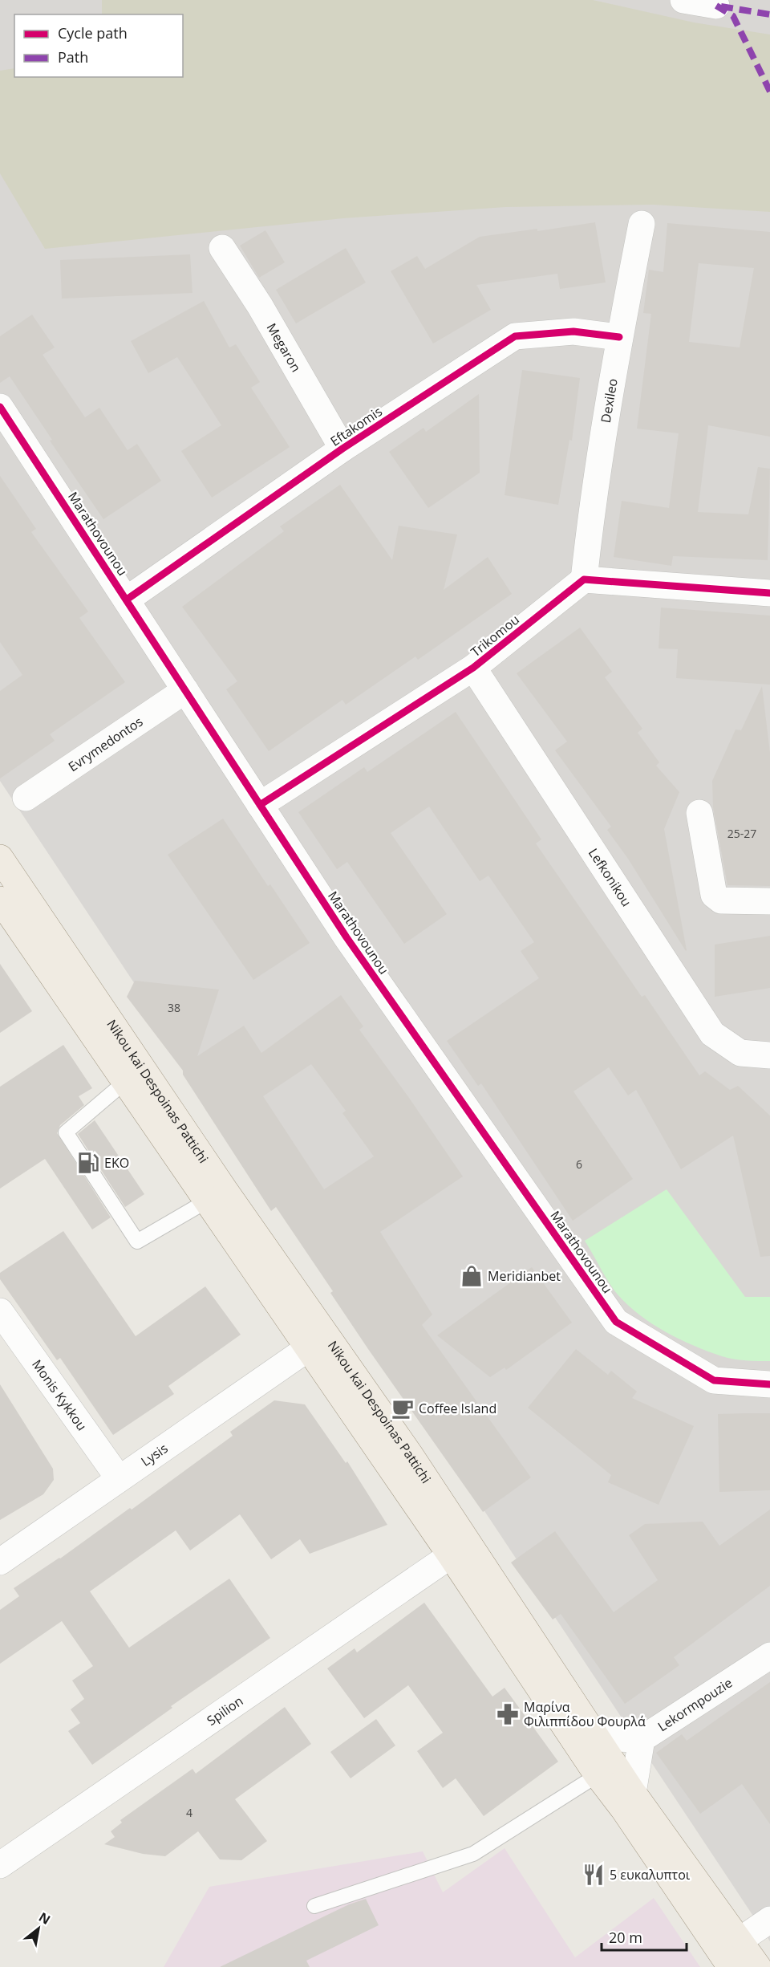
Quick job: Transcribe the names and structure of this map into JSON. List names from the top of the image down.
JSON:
{
  "streets": {
    "main road": ["Nikou kai Despoinas Pattichi"],
    "street": [
      "Megaron",
      "Dexileo",
      "Eftakomis",
      "Marathovounou",
      "Trikomou",
      "Evrymedontos",
      "Lefkonikou",
      "Monis Kykkou",
      "Lysis",
      "Lekormpouzie",
      "Spilion"
    ]
  },
  "crossings": [
    ["Megaron", "Eftakomis"],
    ["Dexileo", "Eftakomis"],
    ["Dexileo", "Trikomou"],
    ["Eftakomis", "Marathovounou"],
    ["Marathovounou", "Trikomou"],
    ["Marathovounou", "Evrymedontos"],
    ["Trikomou", "Lefkonikou"],
    ["Nikou kai Despoinas Pattichi", "Lysis"],
    ["Nikou kai Despoinas Pattichi", "Spilion"],
    ["Monis Kykkou", "Lysis"]
  ],
  "places": {
    "fuel station": ["EKO"],
    "shop": ["Meridianbet"],
    "cafe": ["Coffee Island"],
    "pharmacy": ["Μαρίνα Φιλιππίδου Φουρλά"],
    "restaurant": ["5 ευκαλυπτοι"]
  },
  "house_numbers": [
    "25-27",
    "38",
    "6",
    "4"
  ],
  "legend": ["Cycle path", "Path"],
  "scale_bar": "20 m",
  "north": "top right"
}
